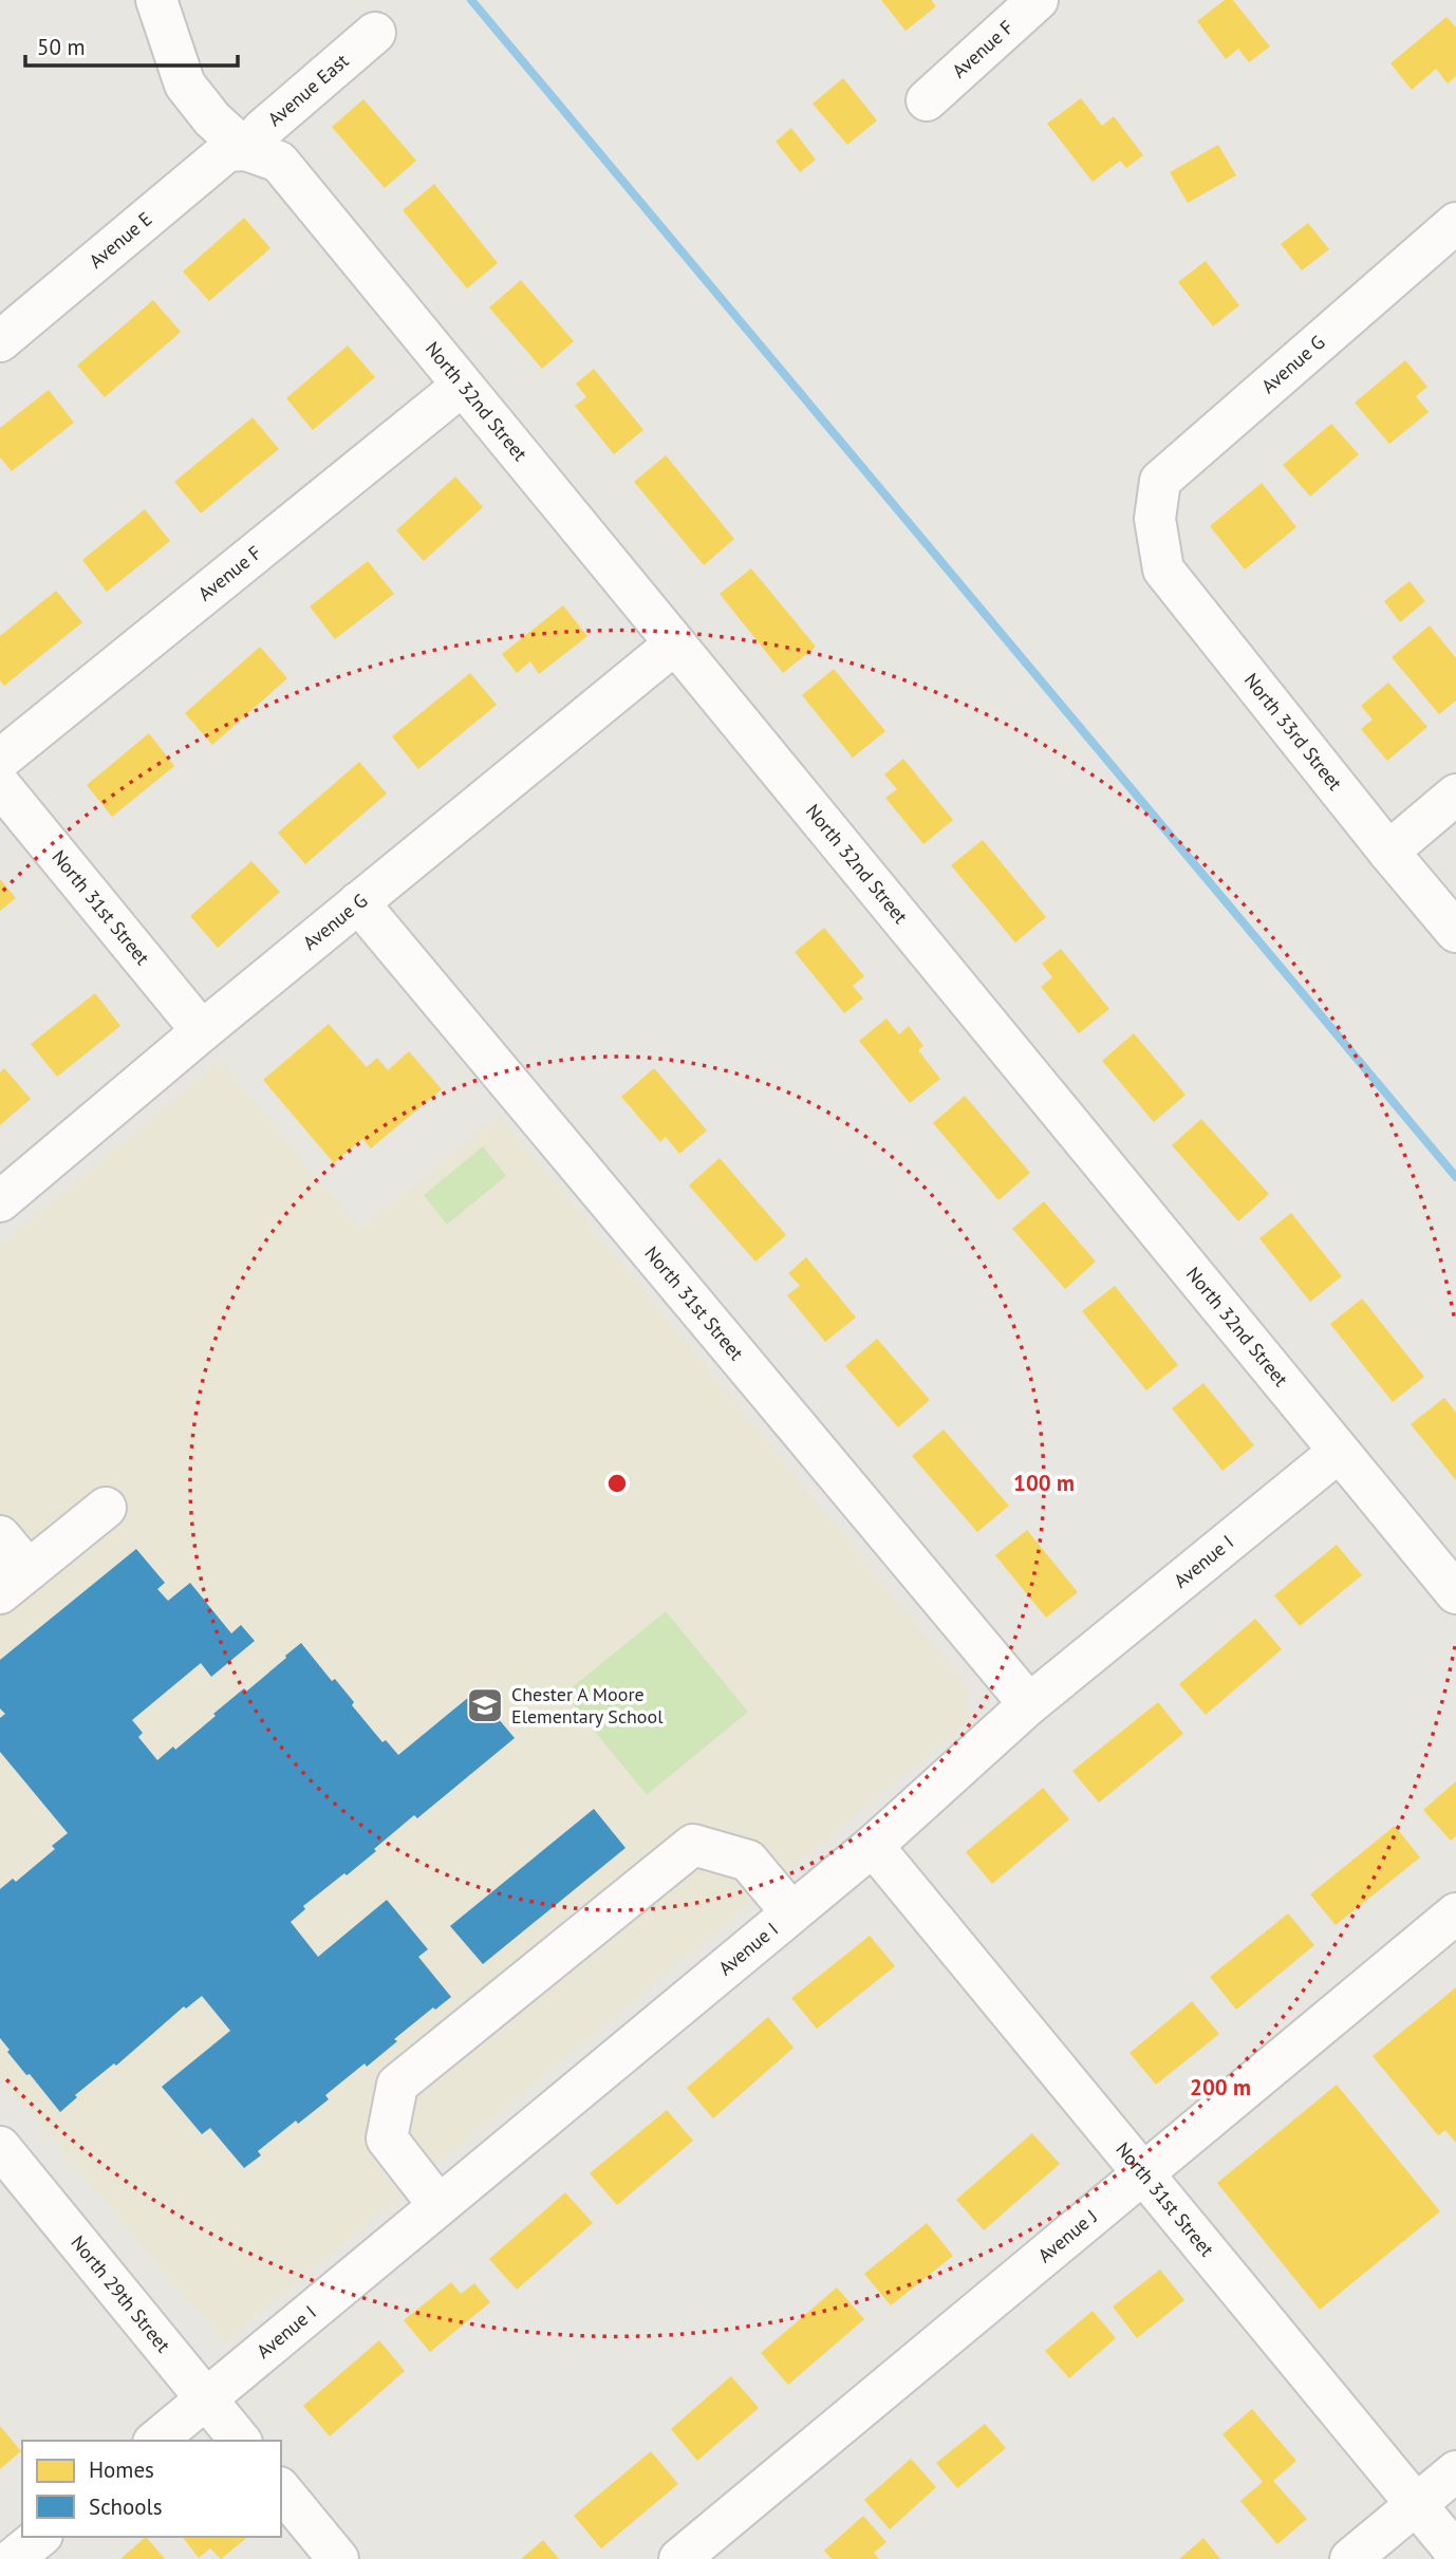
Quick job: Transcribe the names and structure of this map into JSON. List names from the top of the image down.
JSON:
{
  "streets": {
    "street": [
      "Avenue F",
      "Avenue East",
      "Avenue E",
      "Avenue G",
      "North 32nd Street",
      "North 33rd Street",
      "North 31st Street",
      "Avenue I",
      "Avenue J",
      "North 29th Street"
    ]
  },
  "crossings": [
    ["Avenue F", "North 32nd Street"],
    ["Avenue East", "Avenue E"],
    ["Avenue East", "North 32nd Street"],
    ["Avenue E", "North 32nd Street"],
    ["Avenue G", "North 32nd Street"],
    ["Avenue G", "North 33rd Street"],
    ["Avenue G", "North 31st Street"],
    ["North 32nd Street", "Avenue I"],
    ["North 31st Street", "Avenue I"],
    ["North 31st Street", "Avenue J"],
    ["Avenue I", "North 29th Street"]
  ],
  "places": {
    "school or university": ["Chester A Moore Elementary School"]
  },
  "legend": ["Homes", "Schools"],
  "scale_bar": "50 m",
  "rings": ["100 m", "200 m"]
}
